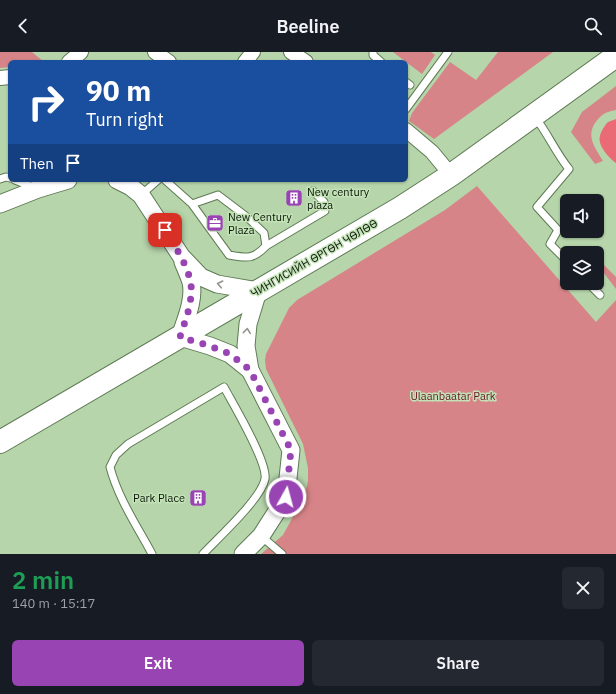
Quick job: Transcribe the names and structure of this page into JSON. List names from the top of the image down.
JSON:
{
  "streets": {
    "highway": ["ЧИНГИСИЙН ӨРГӨН ЧӨЛӨӨ"]
  },
  "parks": ["Ulaanbaatar Park"],
  "places": {
    "building": ["New century plaza", "Park Place"],
    "office": ["New Century Plaza"]
  },
  "page": {
    "header": "Beeline",
    "turn": ["90 m", "Turn right"],
    "then": "Then",
    "heading": ["2 min", "140 m · 15:17"],
    "buttons": ["Exit", "Share"]
  }
}
